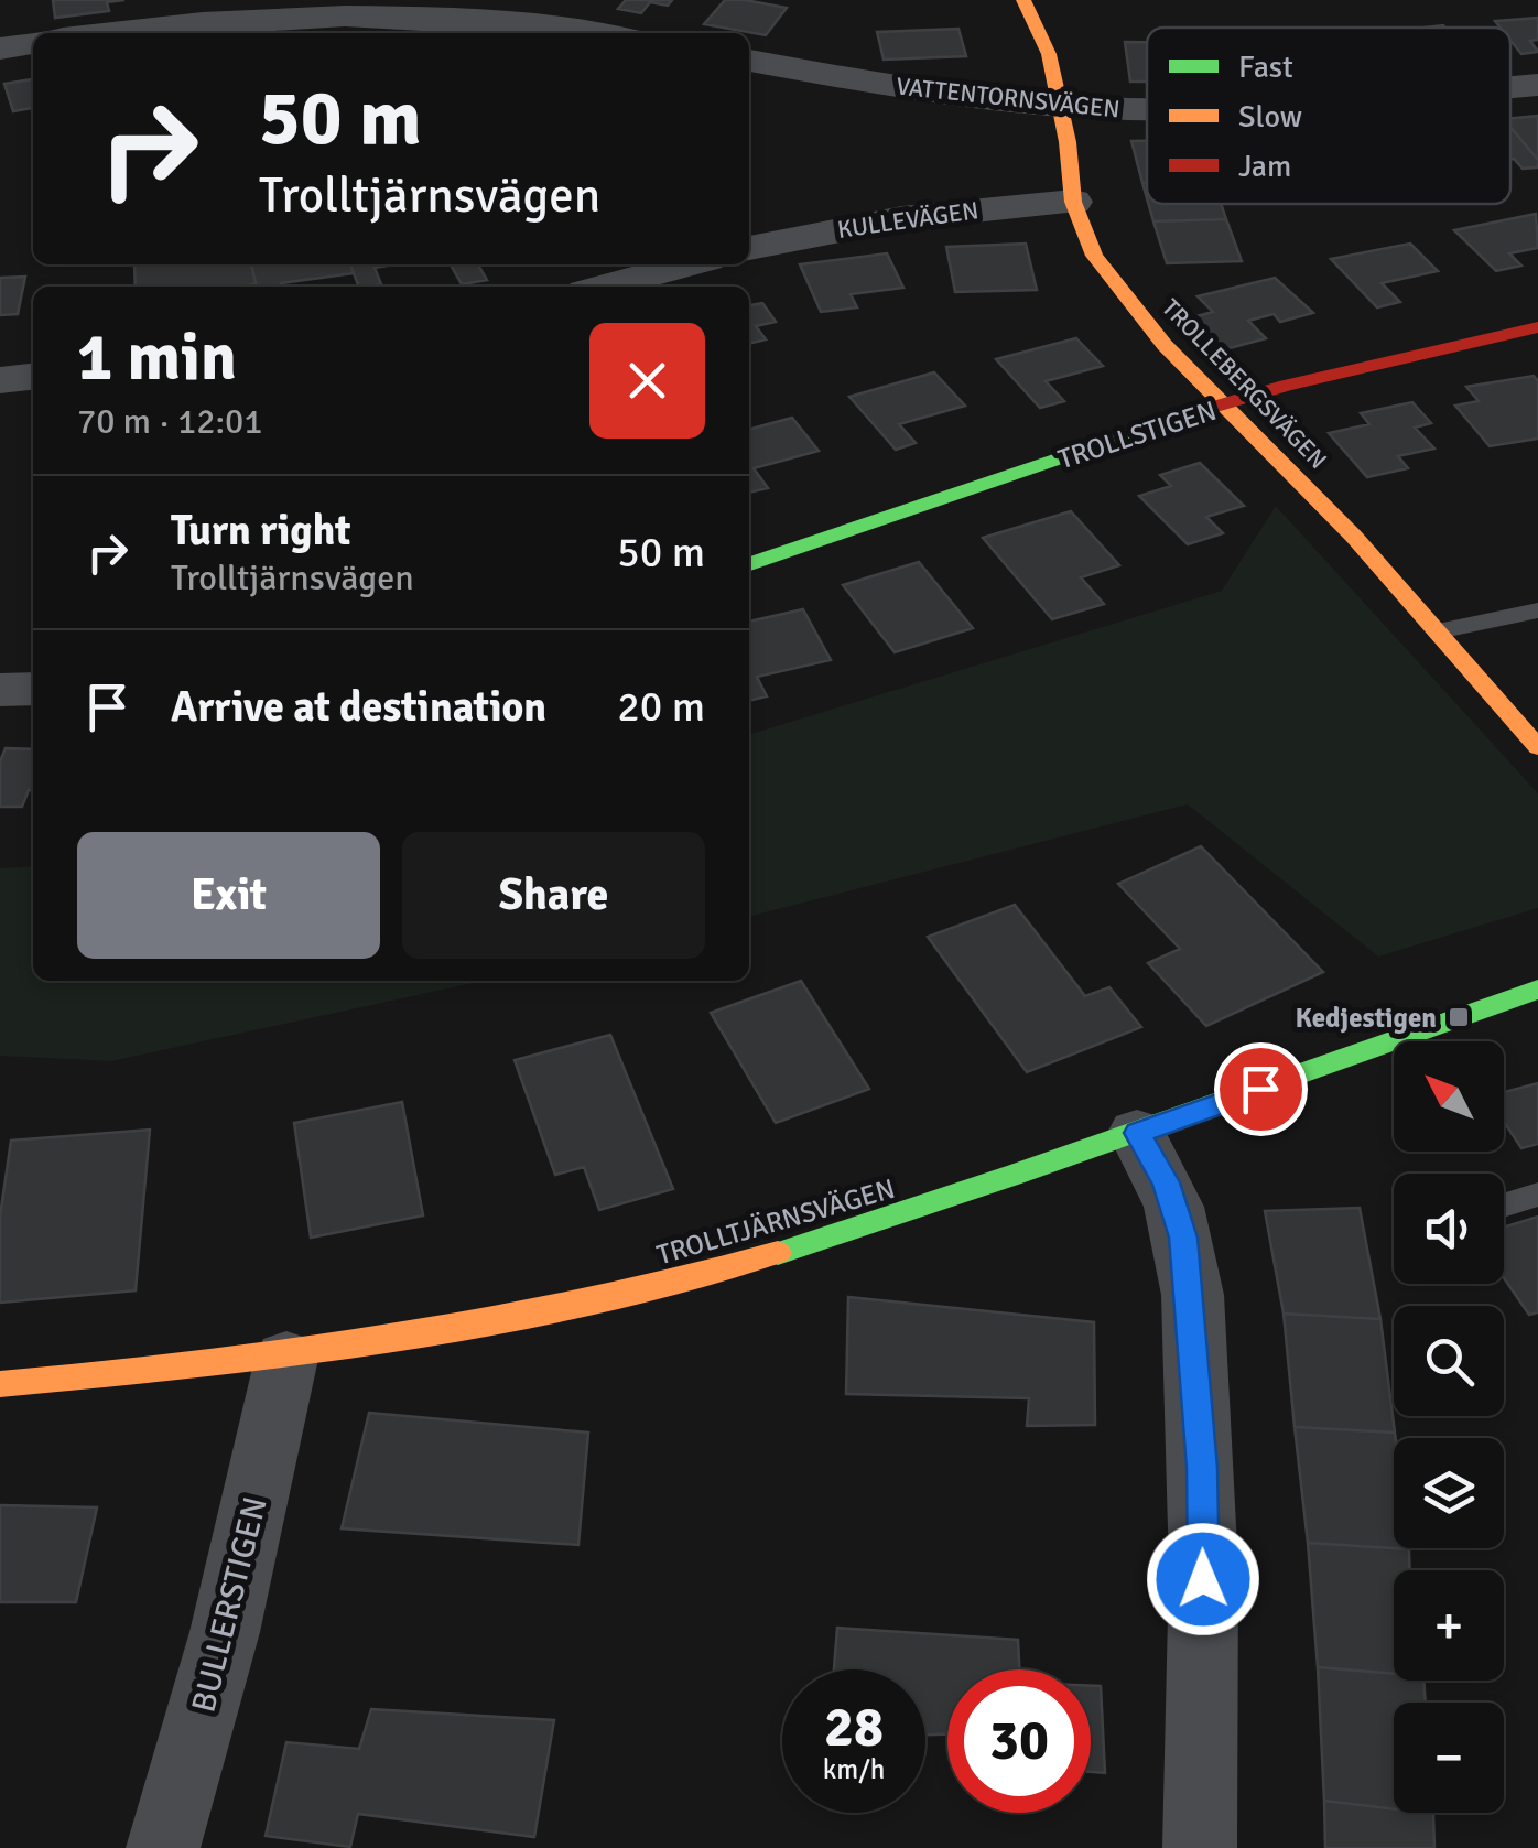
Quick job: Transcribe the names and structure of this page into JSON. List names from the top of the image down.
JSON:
{
  "streets": {
    "street": [
      "VATTENTORNSVÄGEN",
      "KULLEVÄGEN",
      "TROLLEBERGSVÄGEN",
      "TROLLSTIGEN",
      "TROLLTJÄRNSVÄGEN",
      "BULLERSTIGEN"
    ]
  },
  "crossings": [
    ["VATTENTORNSVÄGEN", "TROLLEBERGSVÄGEN"],
    ["KULLEVÄGEN", "TROLLEBERGSVÄGEN"],
    ["TROLLEBERGSVÄGEN", "TROLLSTIGEN"],
    ["TROLLTJÄRNSVÄGEN", "BULLERSTIGEN"]
  ],
  "places": {
    "transit": ["Kedjestigen"]
  },
  "legend": ["Fast", "Slow", "Jam"],
  "north": "top left",
  "page": {
    "turn": ["50 m", "Trolltjärnsvägen"],
    "heading": ["1 min", "70 m · 12:01"],
    "list": [
      {
        "name": "Turn right",
        "note": "Trolltjärnsvägen",
        "value": "50 m"
      },
      {
        "name": "Arrive at destination",
        "value": "20 m"
      }
    ],
    "buttons": ["Exit", "Share"],
    "map_buttons": ["+", "−"],
    "speed": "28 km/h",
    "limit": "30"
  }
}
